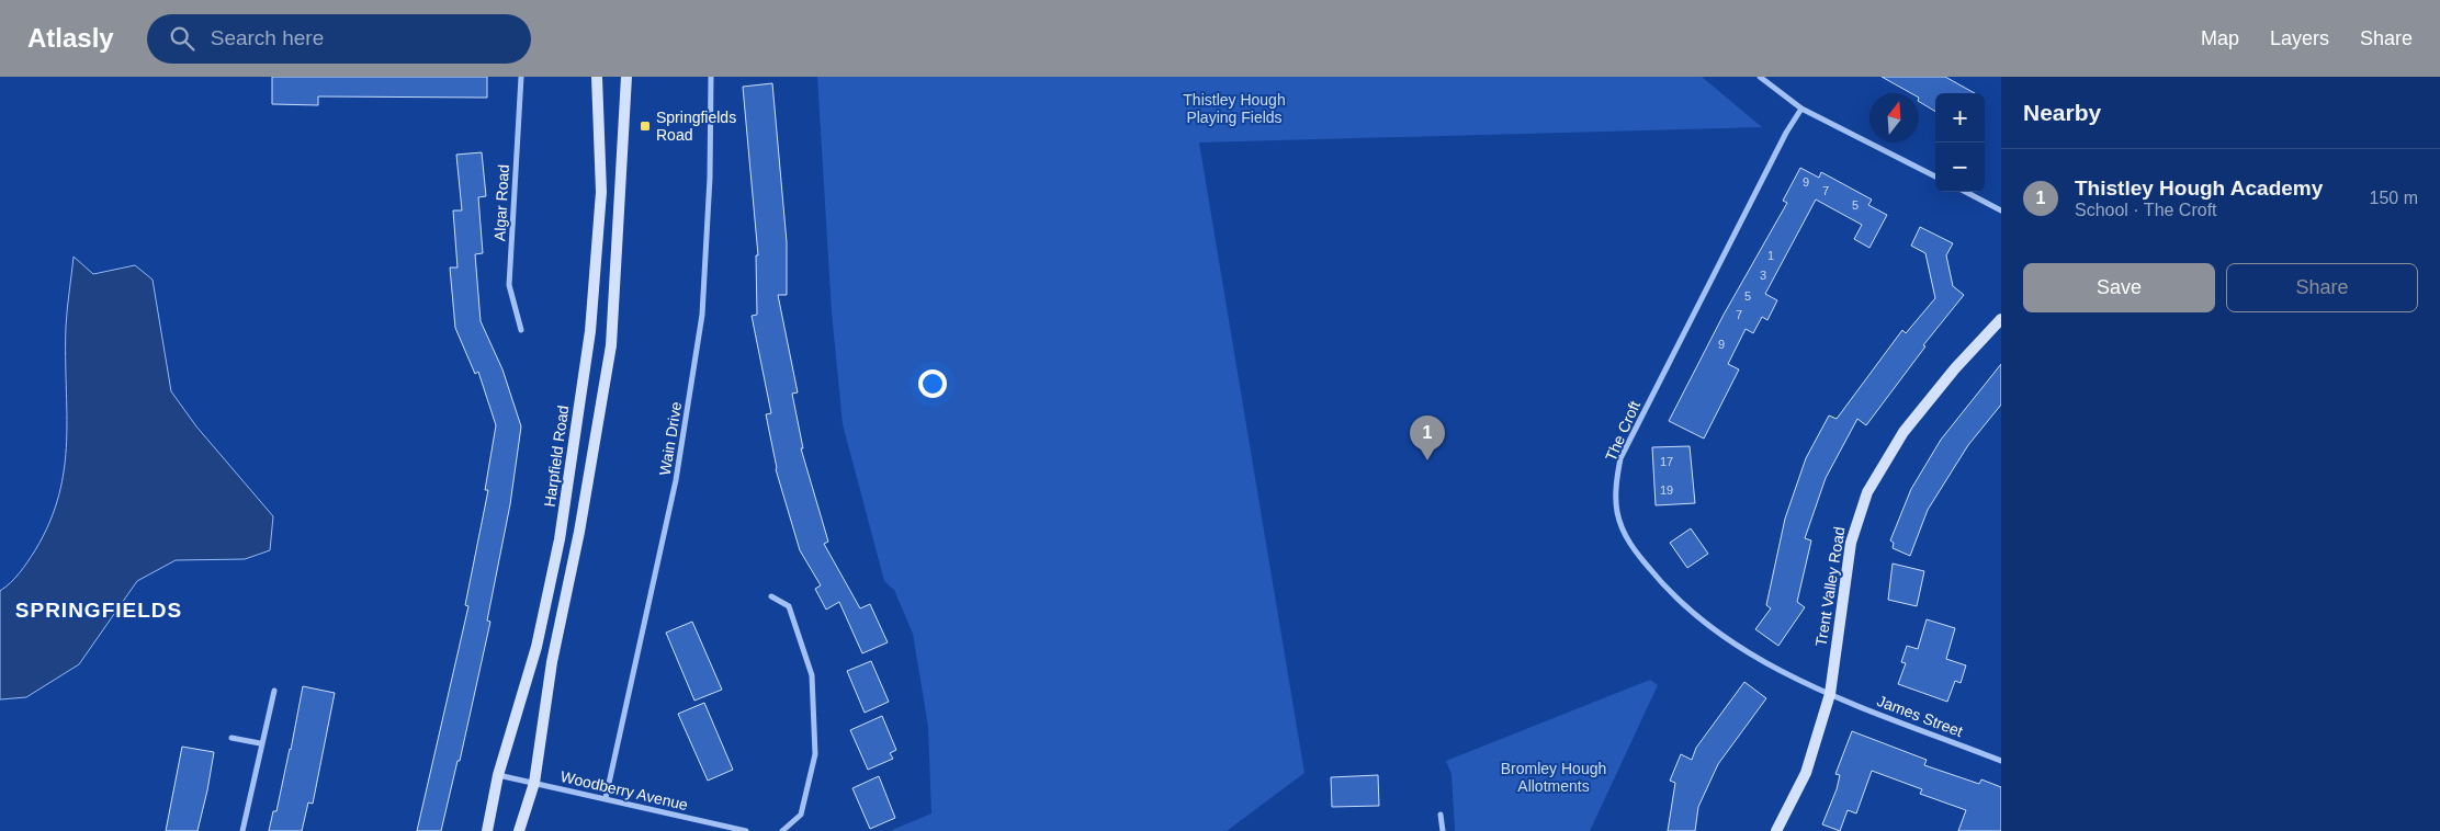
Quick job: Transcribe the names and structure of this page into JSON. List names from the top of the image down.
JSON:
{
  "streets": {
    "street": [
      "Algar Road",
      "The Croft",
      "Wain Drive",
      "Harpfield Road",
      "Trent Valley Road",
      "James Street",
      "Woodberry Avenue"
    ]
  },
  "crossings": [
    ["The Croft", "Trent Valley Road"],
    ["The Croft", "James Street"],
    ["Wain Drive", "Woodberry Avenue"],
    ["Harpfield Road", "Woodberry Avenue"],
    ["Trent Valley Road", "James Street"]
  ],
  "districts": ["SPRINGFIELDS"],
  "parks": ["Thistley Hough Playing Fields", "Bromley Hough Allotments"],
  "places": {
    "transit": ["Springfields Road"]
  },
  "house_numbers": [
    "9",
    "7",
    "5",
    "1",
    "3",
    "5",
    "7",
    "9",
    "17",
    "19"
  ],
  "north": "top",
  "page": {
    "header": "Atlasly",
    "search": "Search here",
    "nav": ["Map", "Layers", "Share"],
    "heading": "Nearby",
    "map_buttons": ["+", "−"],
    "list": [
      {
        "mark": "1",
        "name": "Thistley Hough Academy",
        "note": "School · The Croft",
        "value": "150 m"
      }
    ],
    "buttons": ["Save", "Share"],
    "pins": "1"
  }
}
